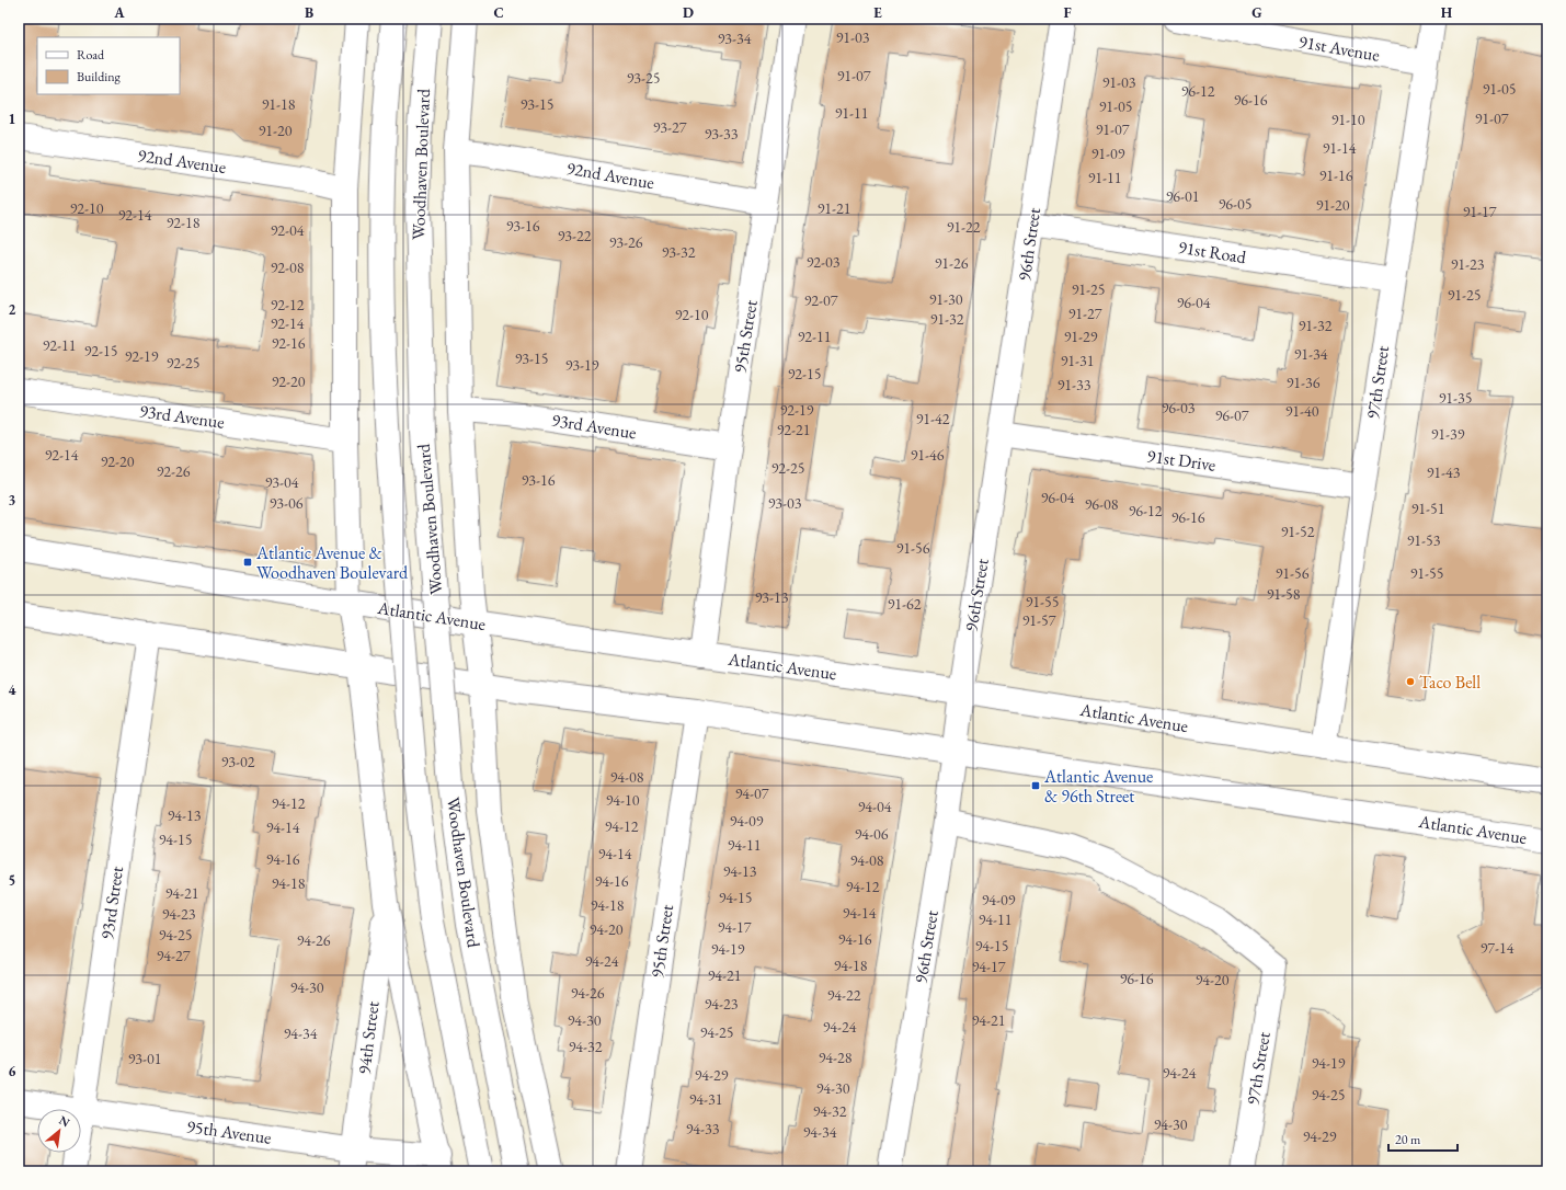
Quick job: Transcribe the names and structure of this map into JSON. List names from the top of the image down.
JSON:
{
  "streets": {
    "street": [
      "91st Avenue",
      "92nd Avenue",
      "Woodhaven Boulevard",
      "96th Street",
      "91st Road",
      "95th Street",
      "97th Street",
      "93rd Avenue",
      "91st Drive",
      "Atlantic Avenue",
      "93rd Street",
      "94th Street",
      "95th Avenue"
    ]
  },
  "crossings": [
    ["91st Avenue", "97th Street"],
    ["92nd Avenue", "Woodhaven Boulevard"],
    ["92nd Avenue", "95th Street"],
    ["Woodhaven Boulevard", "93rd Avenue"],
    ["Woodhaven Boulevard", "Atlantic Avenue"],
    ["96th Street", "91st Road"],
    ["96th Street", "97th Street"],
    ["96th Street", "91st Drive"],
    ["96th Street", "Atlantic Avenue"],
    ["91st Road", "97th Street"],
    ["95th Street", "93rd Avenue"],
    ["95th Street", "Atlantic Avenue"],
    ["97th Street", "91st Drive"],
    ["97th Street", "Atlantic Avenue"],
    ["Atlantic Avenue", "93rd Street"],
    ["93rd Street", "95th Avenue"],
    ["94th Street", "95th Avenue"]
  ],
  "places": {
    "transit": ["Atlantic Avenue & Woodhaven Boulevard", "Atlantic Avenue & 96th Street"],
    "other": ["Taco Bell"]
  },
  "house_numbers": [
    "91-03",
    "93-34",
    "91-07",
    "93-25",
    "91-03",
    "91-05",
    "96-12",
    "96-16",
    "91-18",
    "93-15",
    "91-05",
    "91-11",
    "91-07",
    "91-10",
    "93-27",
    "91-07",
    "91-20",
    "93-33",
    "91-14",
    "91-09",
    "91-16",
    "91-11",
    "96-01",
    "96-05",
    "91-20",
    "92-10",
    "91-21",
    "91-17",
    "92-14",
    "92-18",
    "93-16",
    "91-22",
    "92-04",
    "93-22",
    "93-26",
    "93-32",
    "92-03",
    "91-26",
    "91-23",
    "92-08",
    "91-25",
    "91-25",
    "91-30",
    "92-07",
    "96-04",
    "92-12",
    "91-27",
    "92-10",
    "91-32",
    "92-14",
    "91-32",
    "92-11",
    "91-29",
    "92-16",
    "92-11",
    "92-15",
    "91-34",
    "92-19",
    "93-15",
    "91-31",
    "92-25",
    "93-19",
    "92-15",
    "92-20",
    "91-36",
    "91-33",
    "91-35",
    "96-03",
    "92-19",
    "91-40",
    "96-07",
    "91-42",
    "92-21",
    "91-39",
    "92-14",
    "91-46",
    "92-20",
    "92-25",
    "92-26",
    "91-43",
    "93-16",
    "93-04",
    "96-04",
    "93-06",
    "93-03",
    "96-08",
    "91-51",
    "96-12",
    "96-16",
    "91-52",
    "91-53",
    "91-56",
    "91-56",
    "91-55",
    "91-58",
    "93-13",
    "91-55",
    "91-62",
    "91-57",
    "93-02",
    "94-08",
    "94-07",
    "94-10",
    "94-12",
    "94-04",
    "94-13",
    "94-09",
    "94-12",
    "94-14",
    "94-06",
    "94-15",
    "94-11",
    "94-14",
    "94-16",
    "94-08",
    "94-13",
    "94-16",
    "94-18",
    "94-12",
    "94-21",
    "94-15",
    "94-09",
    "94-18",
    "94-14",
    "94-23",
    "94-11",
    "94-17",
    "94-20",
    "94-25",
    "94-16",
    "94-26",
    "94-15",
    "97-14",
    "94-19",
    "94-27",
    "94-24",
    "94-18",
    "94-17",
    "94-21",
    "96-16",
    "94-20",
    "94-30",
    "94-26",
    "94-22",
    "94-23",
    "94-30",
    "94-21",
    "94-24",
    "94-25",
    "94-34",
    "94-32",
    "94-28",
    "93-01",
    "94-19",
    "94-24",
    "94-29",
    "94-30",
    "94-25",
    "94-31",
    "94-32",
    "94-30",
    "94-33",
    "94-34",
    "94-29"
  ],
  "legend": ["Road", "Building"],
  "scale_bar": "20 m",
  "north": "top right",
  "grid": {
    "columns": [
      "A",
      "B",
      "C",
      "D",
      "E",
      "F",
      "G",
      "H"
    ],
    "rows": [
      "1",
      "2",
      "3",
      "4",
      "5",
      "6"
    ]
  }
}
